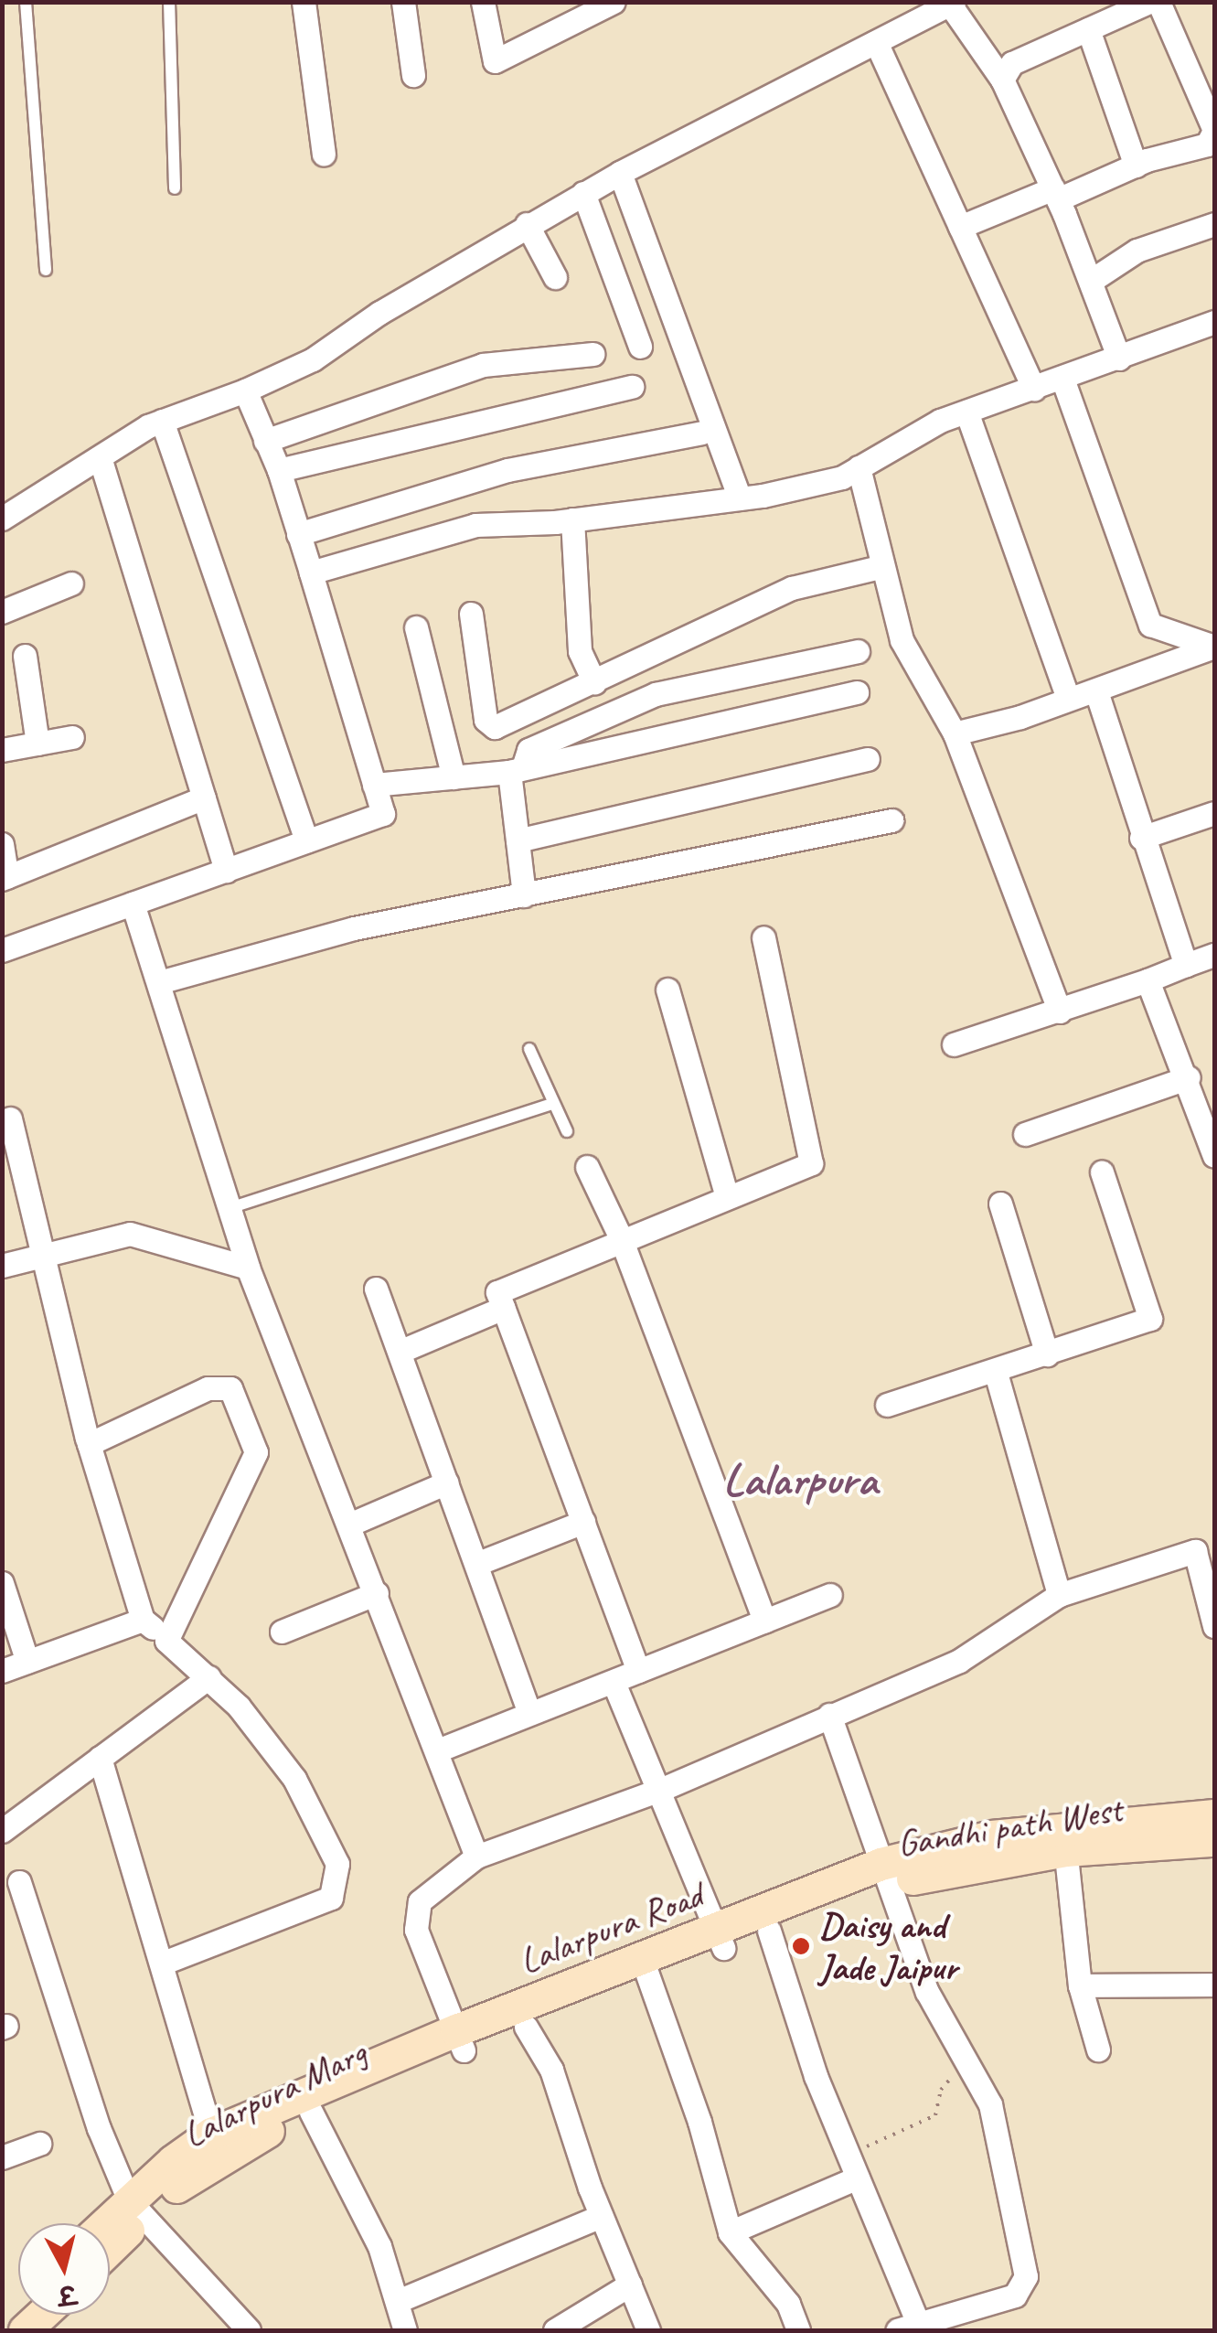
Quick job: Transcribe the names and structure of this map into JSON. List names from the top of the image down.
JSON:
{
  "streets": {
    "street": ["Gandhi path West", "Lalarpura Road", "Lalarpura Marg"]
  },
  "crossings": [
    ["Gandhi path West", "Lalarpura Road"],
    ["Gandhi path West", "Lalarpura Marg"],
    ["Lalarpura Road", "Lalarpura Marg"]
  ],
  "districts": ["Lalarpura"],
  "places": ["Daisy and Jade Jaipur"],
  "north": "bottom"
}
